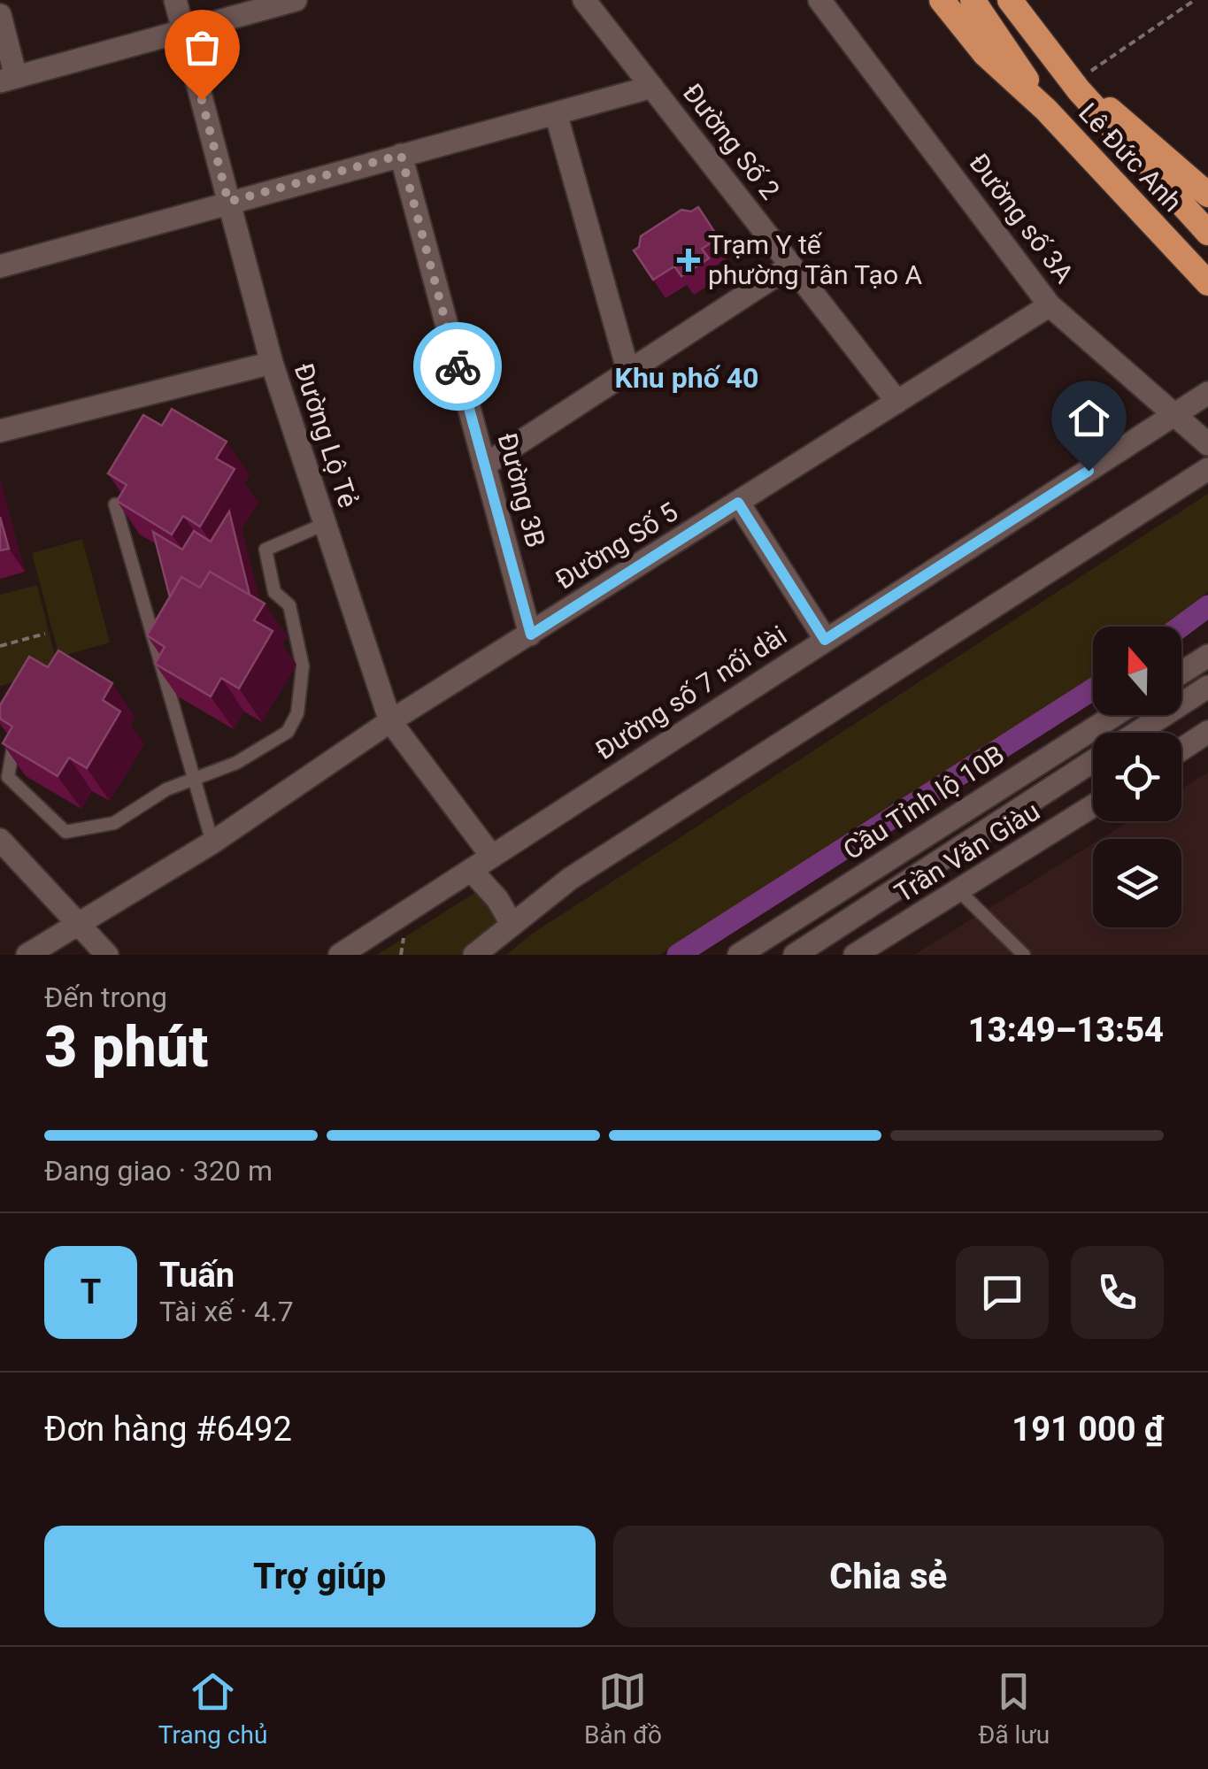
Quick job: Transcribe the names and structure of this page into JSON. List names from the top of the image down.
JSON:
{
  "streets": {
    "highway": ["Lê Đức Anh"],
    "street": [
      "Đường Số 2",
      "Đường số 3A",
      "Đường Lộ Tẻ",
      "Đường 3B",
      "Đường Số 5",
      "Đường số 7 nối dài",
      "Cầu Tỉnh lộ 10B",
      "Trần Văn Giàu"
    ]
  },
  "crossings": [
    ["Đường Số 2", "Đường Số 5"],
    ["Đường số 3A", "Đường Số 5"],
    ["Đường số 3A", "Đường số 7 nối dài"],
    ["Đường Lộ Tẻ", "Đường Số 5"],
    ["Đường Lộ Tẻ", "Đường số 7 nối dài"],
    ["Đường 3B", "Đường Số 5"]
  ],
  "districts": ["Khu phố 40"],
  "places": {
    "health": ["Trạm Y tế phường Tân Tạo A"]
  },
  "north": "top",
  "page": {
    "heading": ["3 phút", "Đến trong", "13:49–13:54"],
    "panel": [
      "Tuấn",
      "Tài xế · 4.7",
      "Đơn hàng #6492",
      "191 000 ₫"
    ],
    "bar": "Đang giao · 320 m",
    "round": "T",
    "buttons": ["Trợ giúp", "Chia sẻ"],
    "tabs": ["Trang chủ", "Bản đồ", "Đã lưu"]
  }
}
